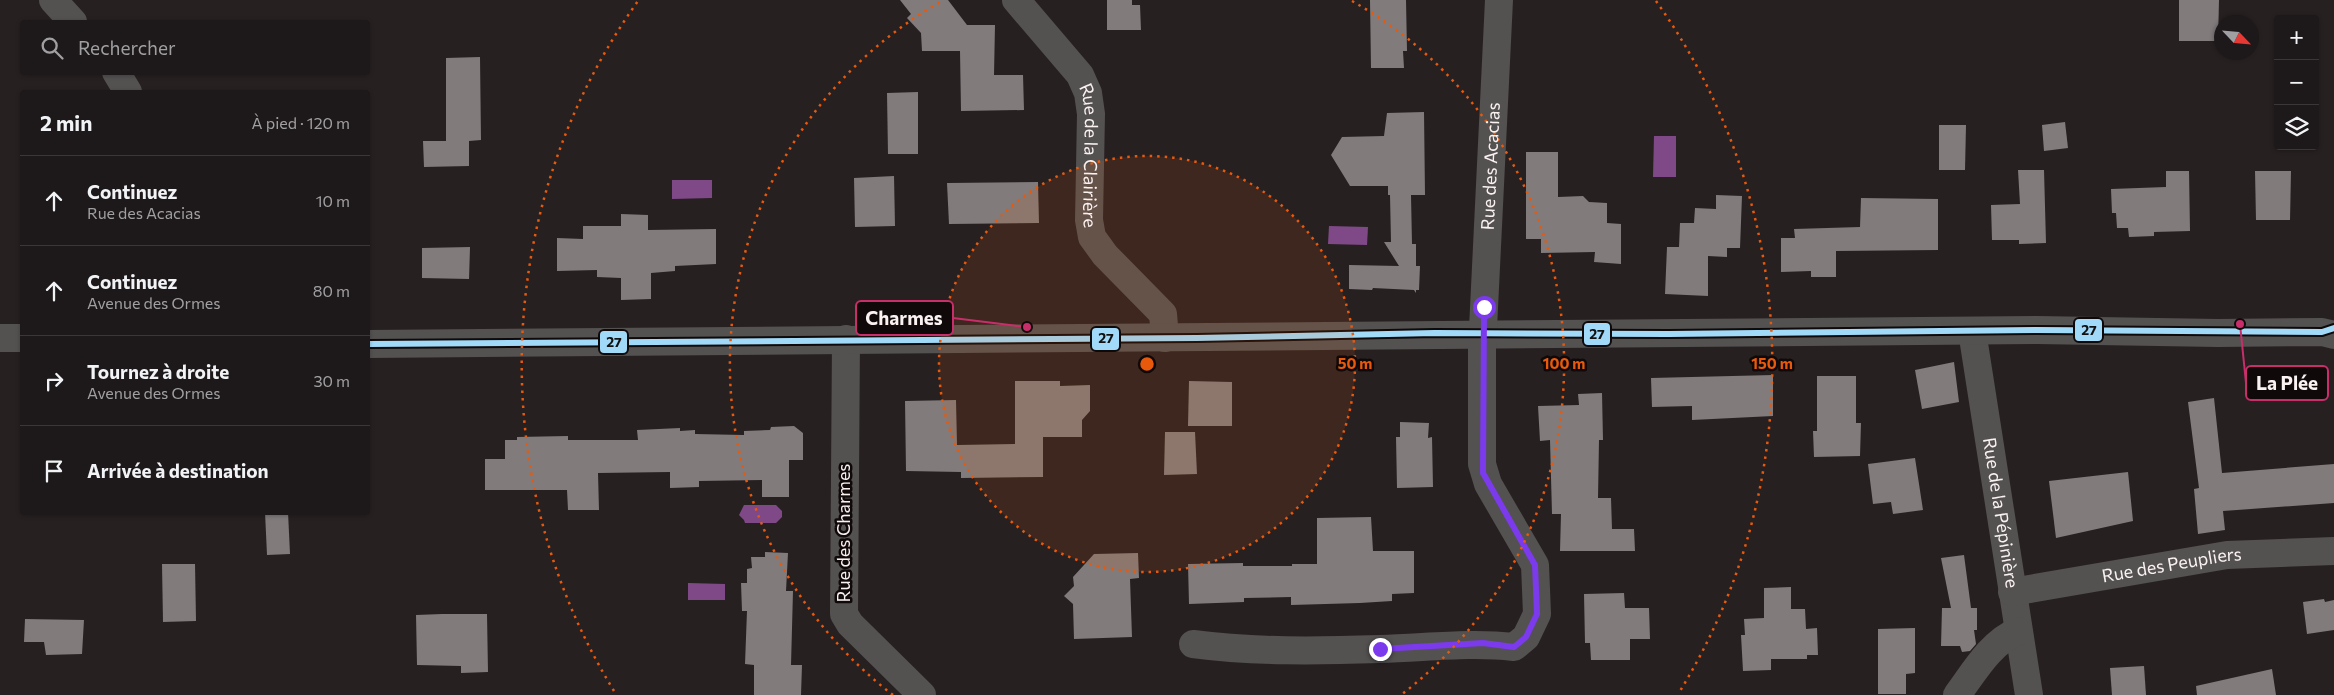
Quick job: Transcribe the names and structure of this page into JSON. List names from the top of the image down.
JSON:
{
  "streets": {
    "street": [
      "Rue de la Clairière",
      "Rue des Acacias",
      "Rue de la Pépinière",
      "Rue des Charmes",
      "Rue des Peupliers"
    ]
  },
  "crossings": [
    ["Rue de la Pépinière", "Rue des Peupliers"]
  ],
  "places": ["La Plée", "Charmes"],
  "lines": ["transit line 27"],
  "north": "bottom right",
  "page": {
    "map_buttons": ["+", "−"],
    "search": "Rechercher",
    "heading": ["2 min", "À pied · 120 m"],
    "list": [
      ["Continuez", "Rue des Acacias", "10 m"],
      ["Continuez", "Avenue des Ormes", "80 m"],
      ["Tournez à droite", "Avenue des Ormes", "30 m"],
      "Arrivée à destination"
    ]
  },
  "rings": ["50 m", "100 m", "150 m"]
}
